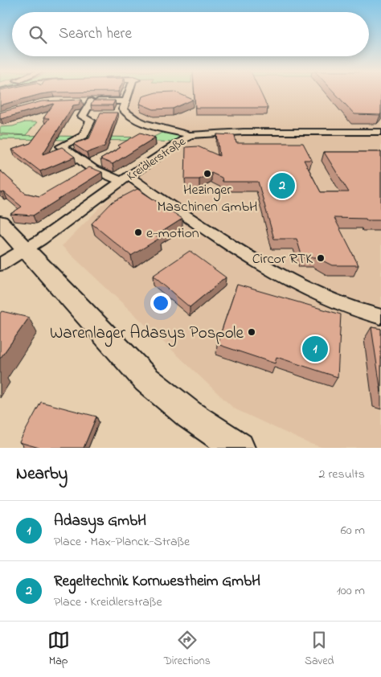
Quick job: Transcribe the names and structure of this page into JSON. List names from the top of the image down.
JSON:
{
  "streets": {
    "street": ["Kreidlerstraße"]
  },
  "places": [
    "Hezinger Maschinen GmbH",
    "e-motion",
    "Circor RTK",
    "Warenlager Adasys Pospole"
  ],
  "page": {
    "search": "Search here",
    "pins": ["2", "1"],
    "heading": ["Nearby", "2 results"],
    "list": [
      {
        "mark": "1",
        "name": "Adasys GmbH",
        "note": "Place · Max-Planck-Straße",
        "value": "60 m"
      },
      {
        "mark": "2",
        "name": "Regeltechnik Kornwestheim GmbH",
        "note": "Place · Kreidlerstraße",
        "value": "100 m"
      }
    ],
    "nav": ["Map", "Directions", "Saved"]
  }
}
